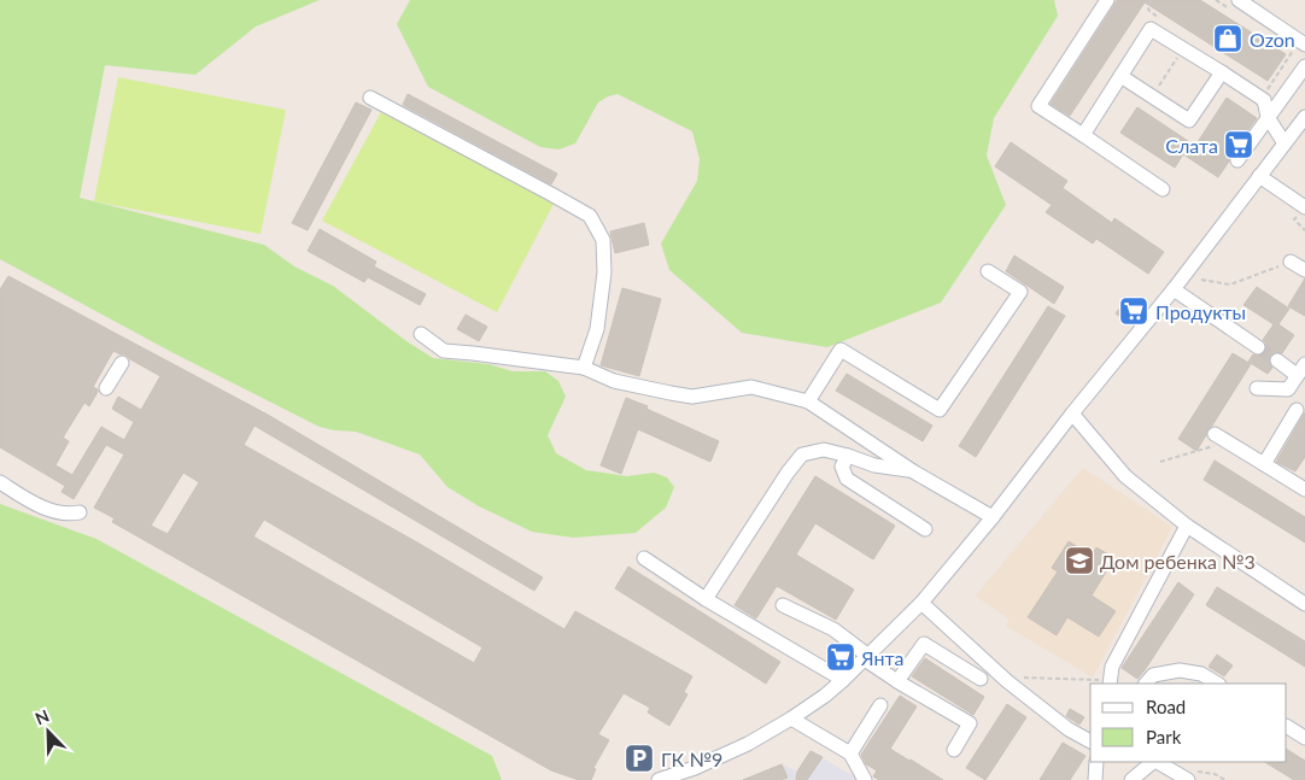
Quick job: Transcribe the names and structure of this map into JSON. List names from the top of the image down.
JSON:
{
  "places": {
    "shop": ["Ozon"],
    "supermarket": ["Слата", "Продукты", "Янта"],
    "school or university": ["Дом ребенка №3"],
    "parking": ["ГК №9"]
  },
  "legend": ["Road", "Park"],
  "north": "top left"
}
